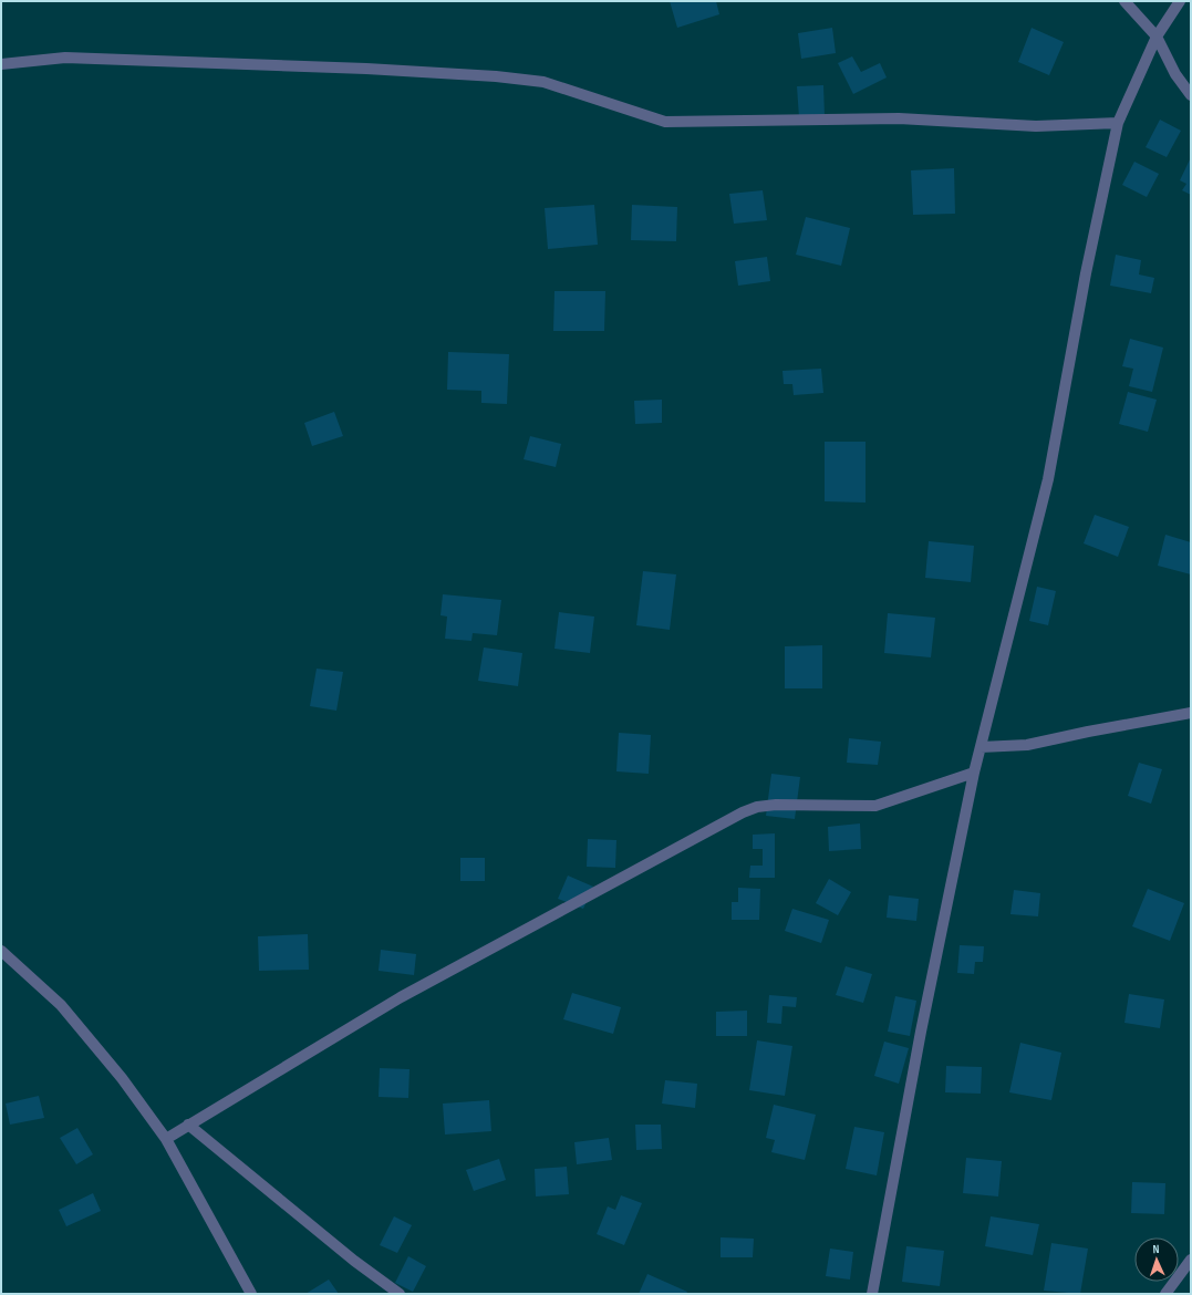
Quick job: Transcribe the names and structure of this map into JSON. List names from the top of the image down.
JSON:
{
  "north": "top"
}
